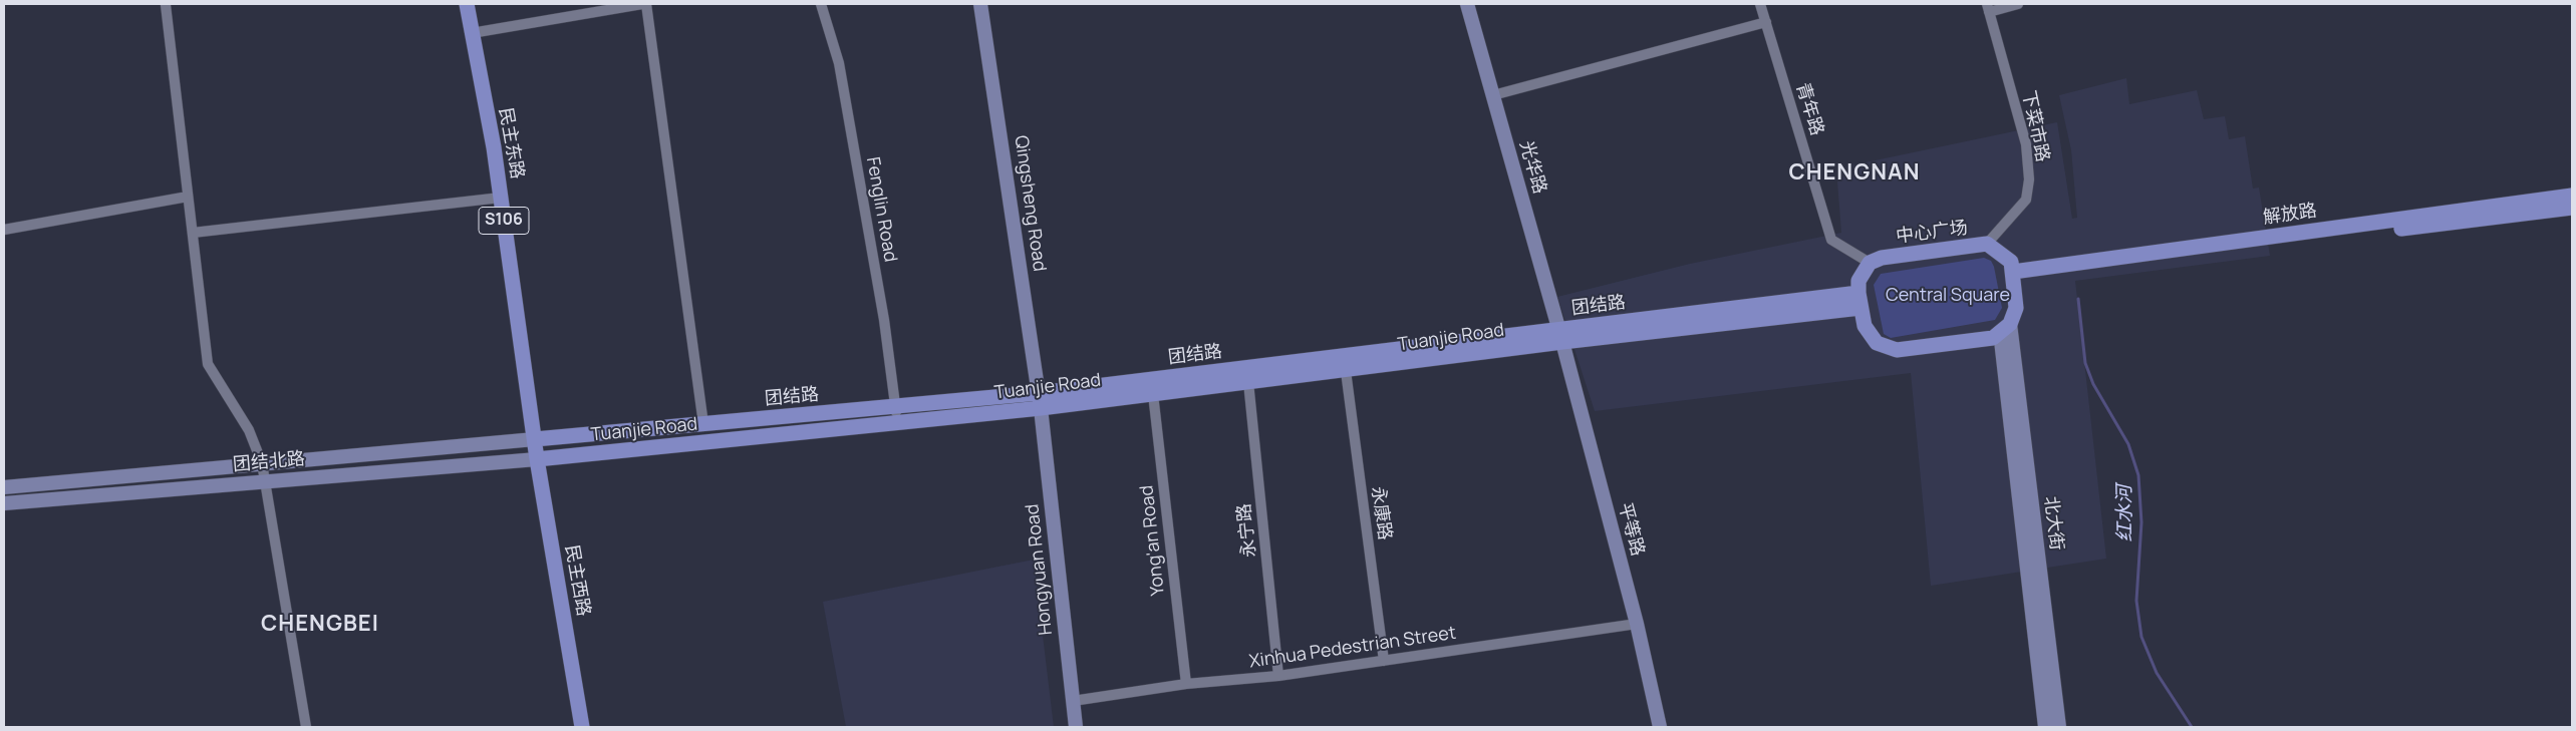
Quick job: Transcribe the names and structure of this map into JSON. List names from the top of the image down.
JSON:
{
  "streets": {
    "main road": [
      "民主东路",
      "光华路",
      "Qingsheng Road",
      "解放路",
      "S106",
      "中心广场",
      "团结路",
      "Tuanjie Road",
      "团结北路",
      "北大街",
      "平等路",
      "Hongyuan Road",
      "民主西路"
    ],
    "street": [
      "青年路",
      "下菜市路",
      "Fenglin Road",
      "永康路",
      "永宁路",
      "Yong'an Road",
      "Xinhua Pedestrian Street"
    ]
  },
  "crossings": [
    ["青年路", "下菜市路"],
    ["青年路", "解放路"],
    ["青年路", "中心广场"],
    ["青年路", "团结路"],
    ["青年路", "北大街"],
    ["下菜市路", "解放路"],
    ["下菜市路", "中心广场"],
    ["下菜市路", "团结路"],
    ["下菜市路", "北大街"],
    ["民主东路", "团结路"],
    ["民主东路", "团结北路"],
    ["民主东路", "民主西路"],
    ["光华路", "团结路"],
    ["光华路", "Tuanjie Road"],
    ["光华路", "平等路"],
    ["Qingsheng Road", "团结路"],
    ["Qingsheng Road", "Tuanjie Road"],
    ["Qingsheng Road", "Hongyuan Road"],
    ["Fenglin Road", "团结路"],
    ["Fenglin Road", "Tuanjie Road"],
    ["解放路", "中心广场"],
    ["解放路", "团结路"],
    ["解放路", "北大街"],
    ["中心广场", "团结路"],
    ["中心广场", "北大街"],
    ["团结路", "Tuanjie Road"],
    ["团结路", "团结北路"],
    ["团结路", "北大街"],
    ["团结路", "平等路"],
    ["团结路", "Hongyuan Road"],
    ["团结路", "民主西路"],
    ["Tuanjie Road", "团结北路"],
    ["Tuanjie Road", "永康路"],
    ["Tuanjie Road", "平等路"],
    ["Tuanjie Road", "永宁路"],
    ["Tuanjie Road", "Yong'an Road"],
    ["Tuanjie Road", "Hongyuan Road"],
    ["Tuanjie Road", "民主西路"],
    ["团结北路", "民主西路"],
    ["永康路", "Xinhua Pedestrian Street"],
    ["平等路", "Xinhua Pedestrian Street"],
    ["永宁路", "Xinhua Pedestrian Street"],
    ["Yong'an Road", "Xinhua Pedestrian Street"],
    ["Hongyuan Road", "Xinhua Pedestrian Street"]
  ],
  "districts": ["CHENGNAN", "CHENGBEI"],
  "water": ["红水河"],
  "parks": ["Central Square"]
}
